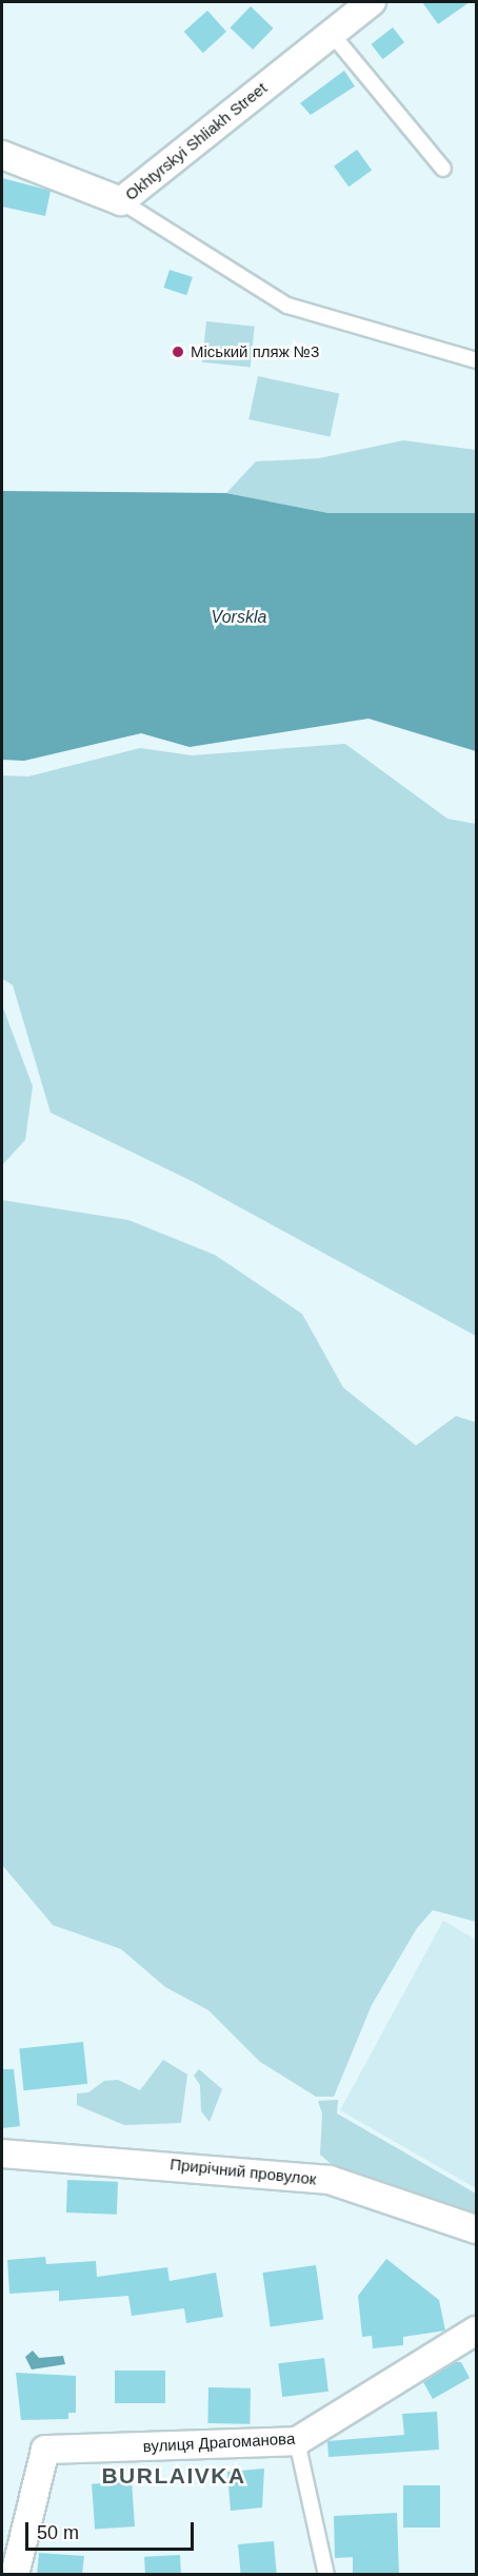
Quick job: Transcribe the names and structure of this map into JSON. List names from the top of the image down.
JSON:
{
  "streets": {
    "street": ["Okhtyrskyi Shliakh Street", "Прирічний провулок", "вулиця Драгоманова"]
  },
  "districts": ["BURLAIVKA"],
  "water": ["Vorskla"],
  "places": ["Міський пляж №3"],
  "scale_bar": "50 m"
}
